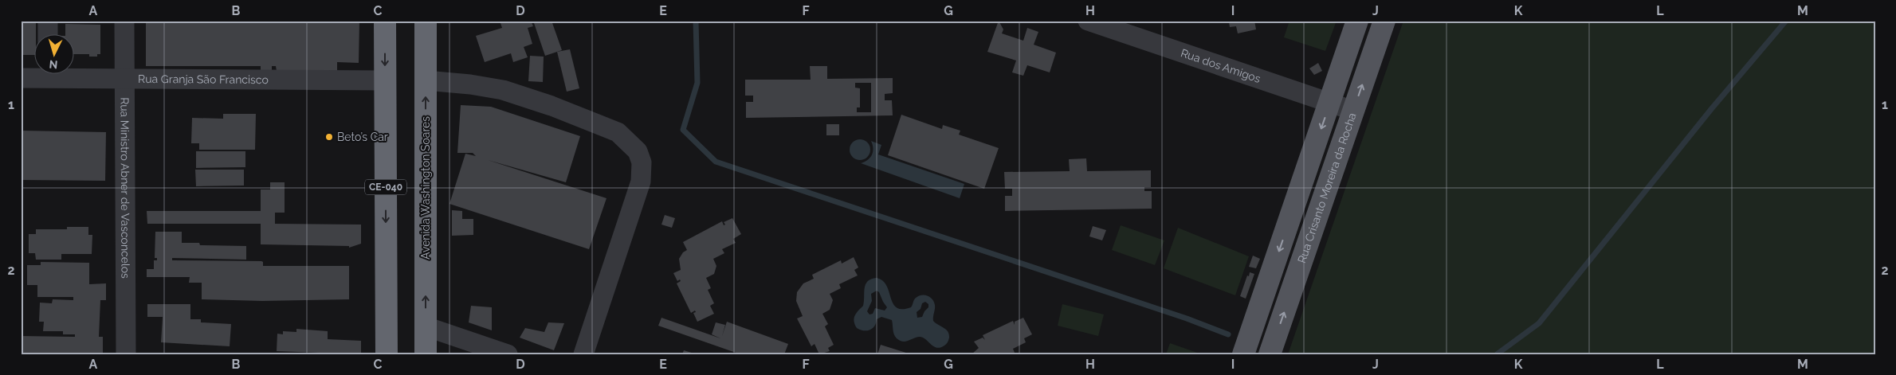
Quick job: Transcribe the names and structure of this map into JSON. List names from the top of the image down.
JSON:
{
  "streets": {
    "highway": ["CE-040", "Avenida Washington Soares"],
    "main road": ["Rua Crisanto Moreira da Rocha"],
    "street": ["Rua dos Amigos", "Rua Granja São Francisco", "Rua Ministro Abner de Vasconcelos"]
  },
  "crossings": [
    ["Rua dos Amigos", "Rua Crisanto Moreira da Rocha"],
    ["Rua Granja São Francisco", "Rua Ministro Abner de Vasconcelos"],
    ["Rua Granja São Francisco", "CE-040"]
  ],
  "places": ["Beto’s Car"],
  "north": "bottom",
  "grid": {
    "columns": [
      "A",
      "B",
      "C",
      "D",
      "E",
      "F",
      "G",
      "H",
      "I",
      "J",
      "K",
      "L",
      "M"
    ],
    "rows": ["1", "2"]
  }
}
